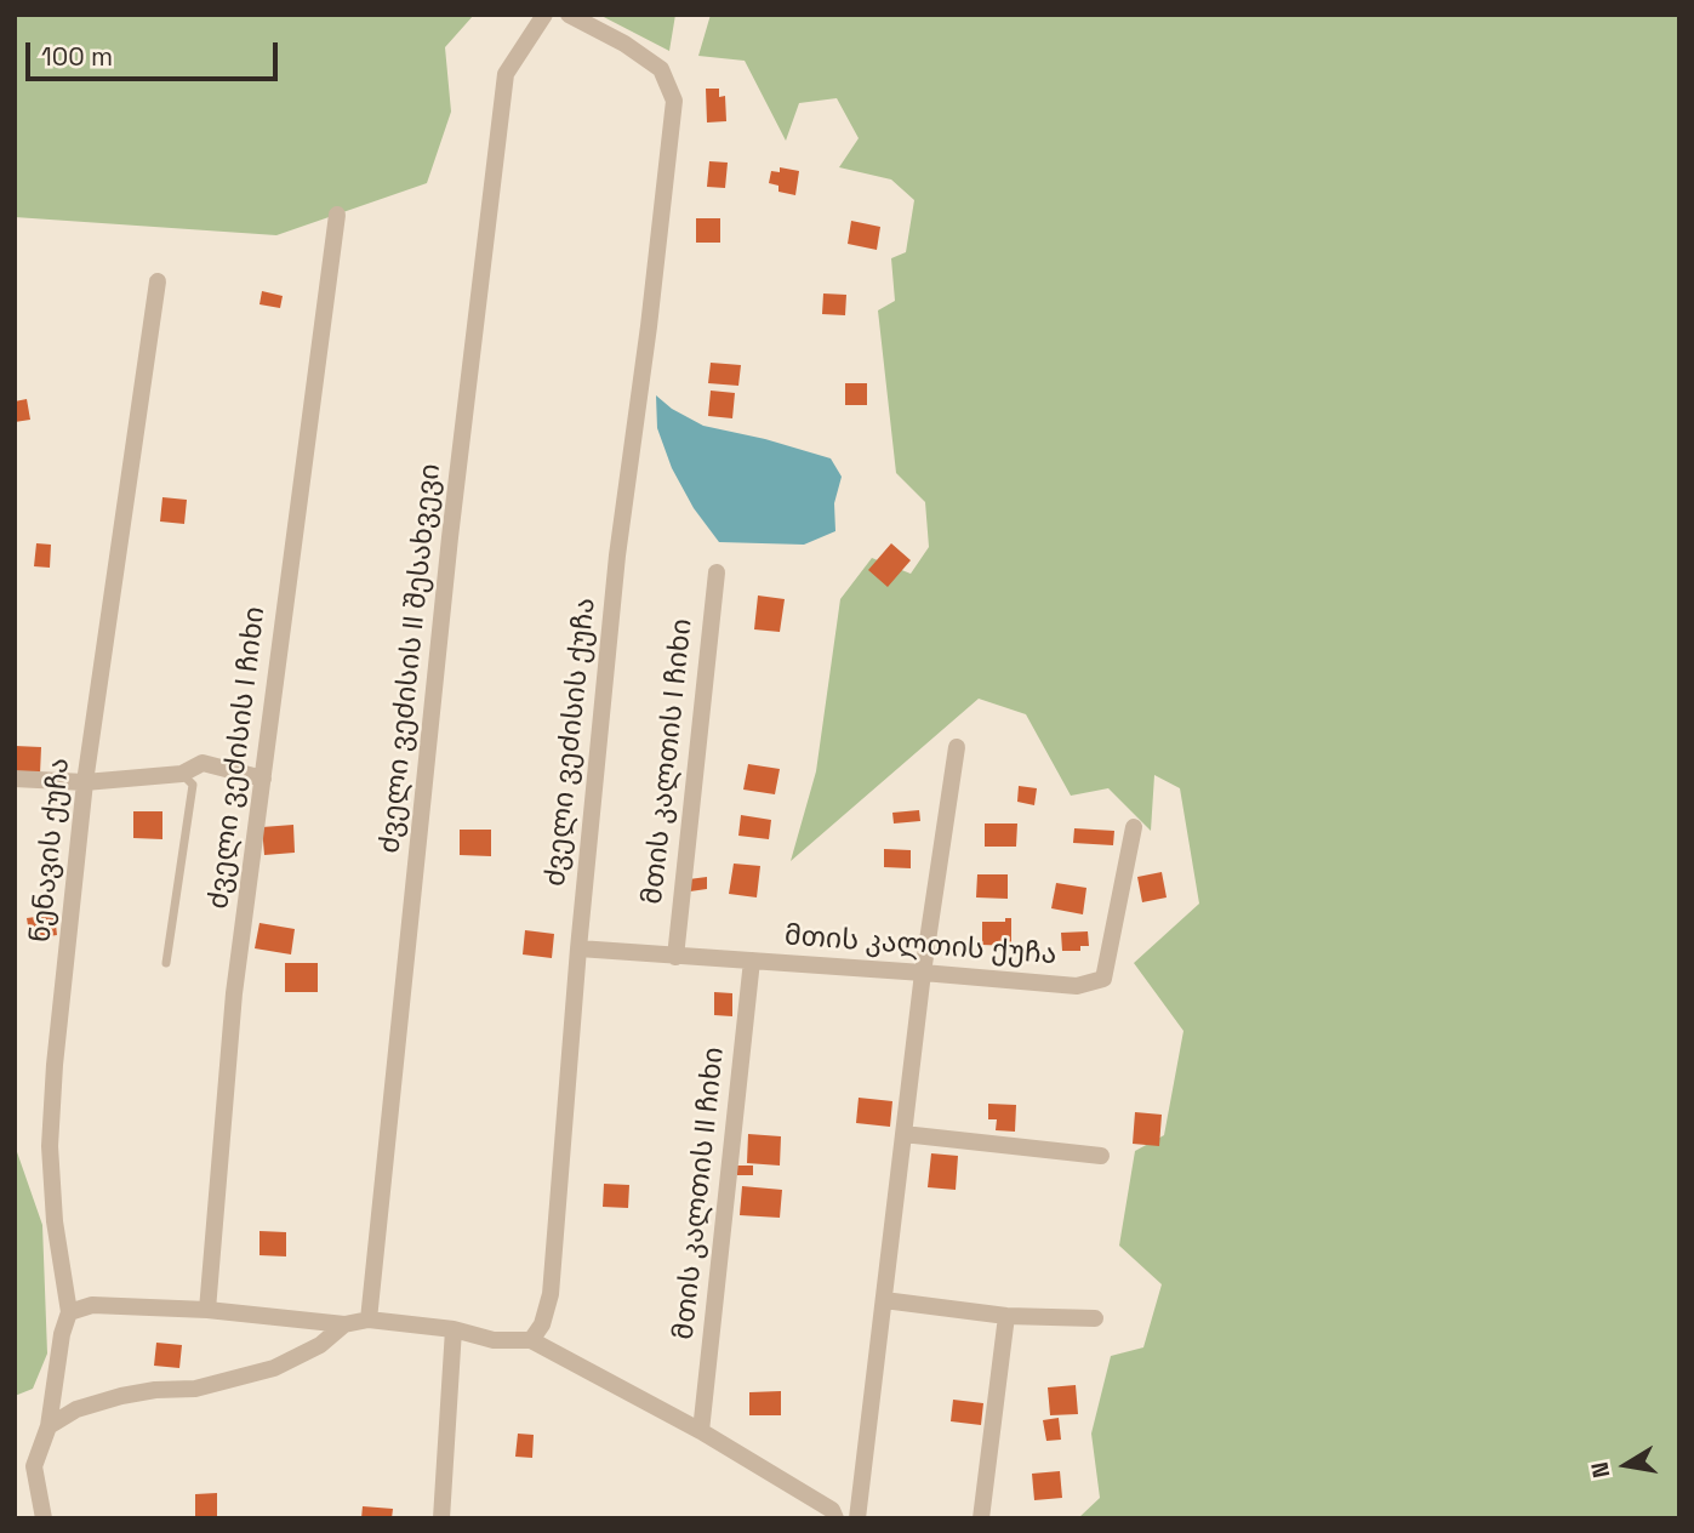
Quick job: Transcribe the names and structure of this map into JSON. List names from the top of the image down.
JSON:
{
  "streets": {
    "street": [
      "ძველი ვეძისის II შესახვევი",
      "ძველი ვეძისის ქუჩა",
      "ძველი ვეძისის I ჩიხი",
      "მთის კალთის I ჩიხი",
      "ნენავის ქუჩა",
      "მთის კალთის ქუჩა",
      "მთის კალთის II ჩიხი"
    ]
  },
  "crossings": [
    ["ძველი ვეძისის ქუჩა", "მთის კალთის ქუჩა"],
    ["მთის კალთის I ჩიხი", "მთის კალთის ქუჩა"],
    ["მთის კალთის ქუჩა", "მთის კალთის II ჩიხი"]
  ],
  "scale_bar": "100 m",
  "north": "left"
}
